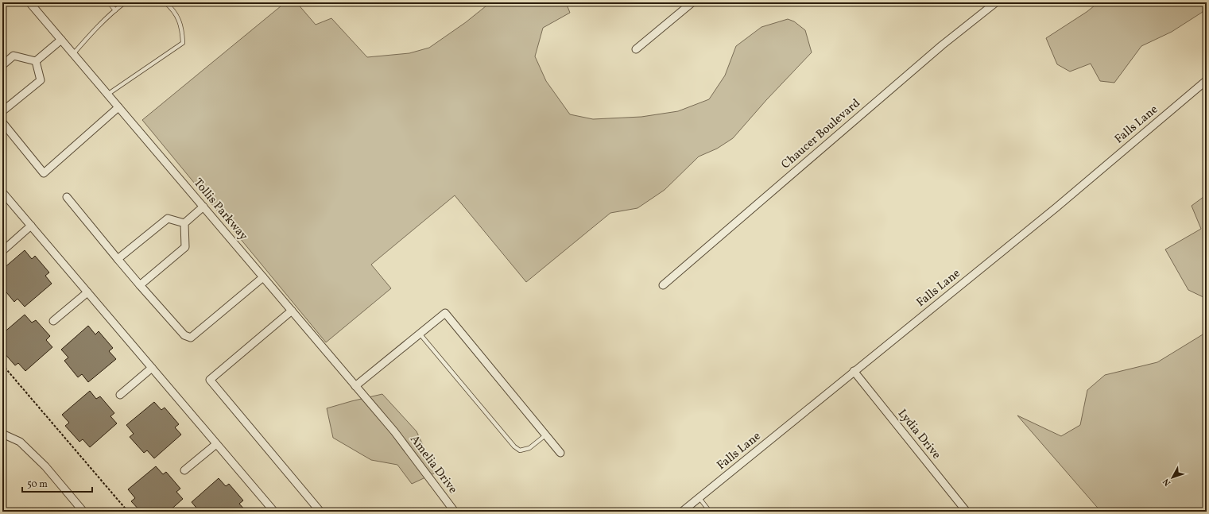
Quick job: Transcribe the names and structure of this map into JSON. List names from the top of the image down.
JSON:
{
  "streets": {
    "street": [
      "Falls Lane",
      "Chaucer Boulevard",
      "Tollis Parkway",
      "Lydia Drive",
      "Amelia Drive"
    ]
  },
  "crossings": [
    ["Falls Lane", "Lydia Drive"],
    ["Tollis Parkway", "Amelia Drive"]
  ],
  "scale_bar": "50 m",
  "north": "bottom left"
}
